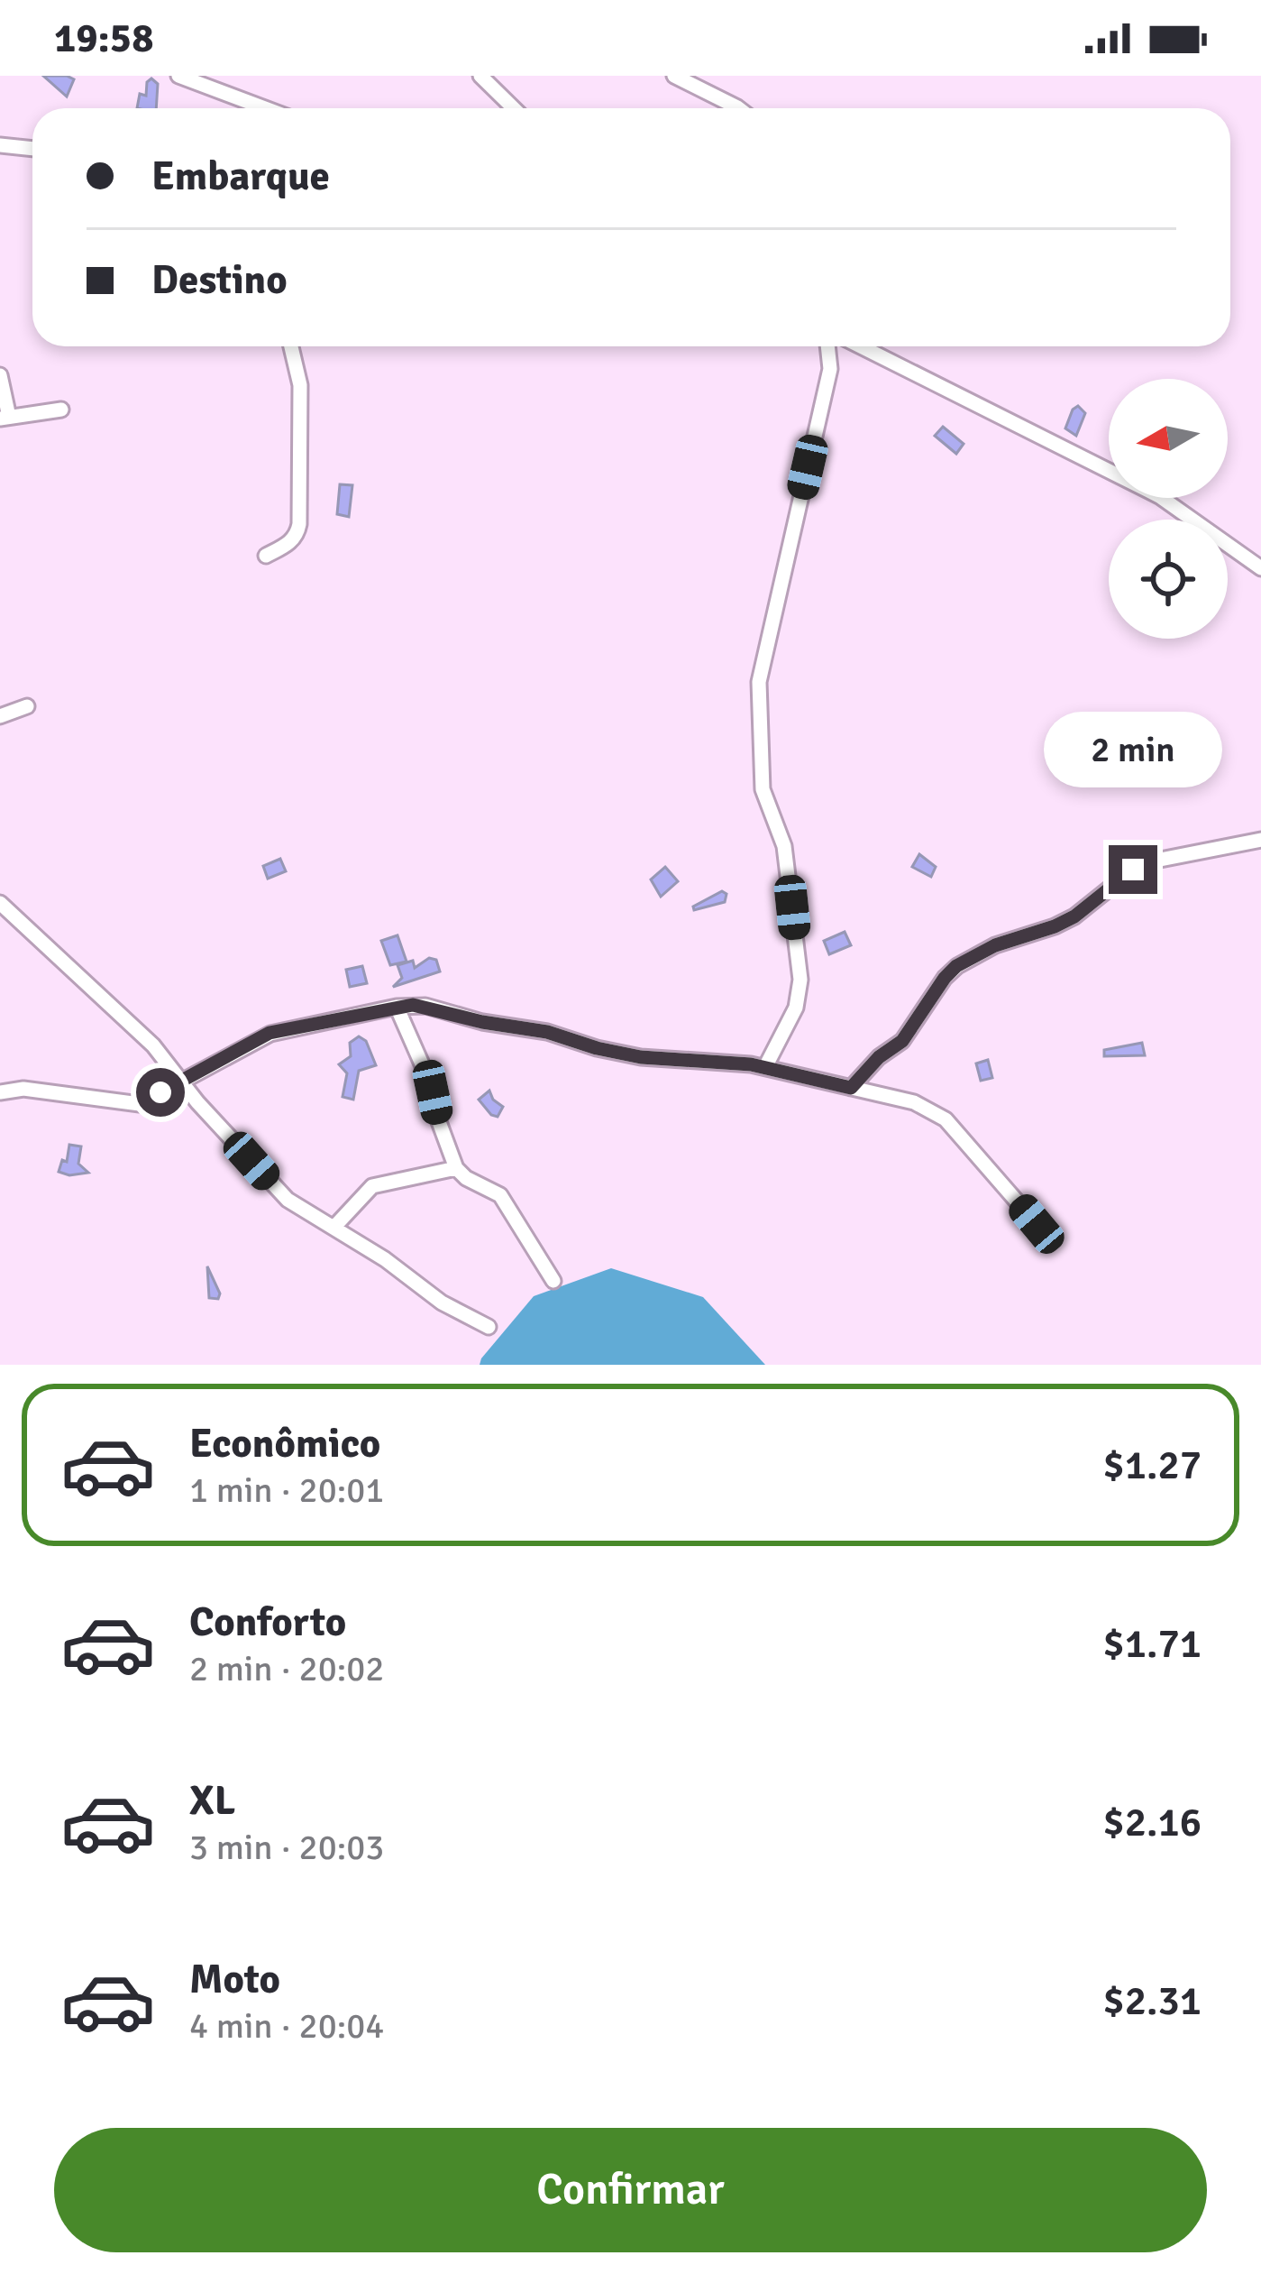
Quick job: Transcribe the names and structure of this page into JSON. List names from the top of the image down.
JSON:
{
  "north": "left",
  "page": {
    "status": "19:58",
    "banner": ["Embarque", "Destino"],
    "bubble": "2 min",
    "list": [
      {
        "name": "Econômico",
        "note": "1 min · 20:01",
        "value": "$1.27"
      },
      {
        "name": "Conforto",
        "note": "2 min · 20:02",
        "value": "$1.71"
      },
      {
        "name": "XL",
        "note": "3 min · 20:03",
        "value": "$2.16"
      },
      {
        "name": "Moto",
        "note": "4 min · 20:04",
        "value": "$2.31"
      }
    ],
    "buttons": "Confirmar"
  }
}
